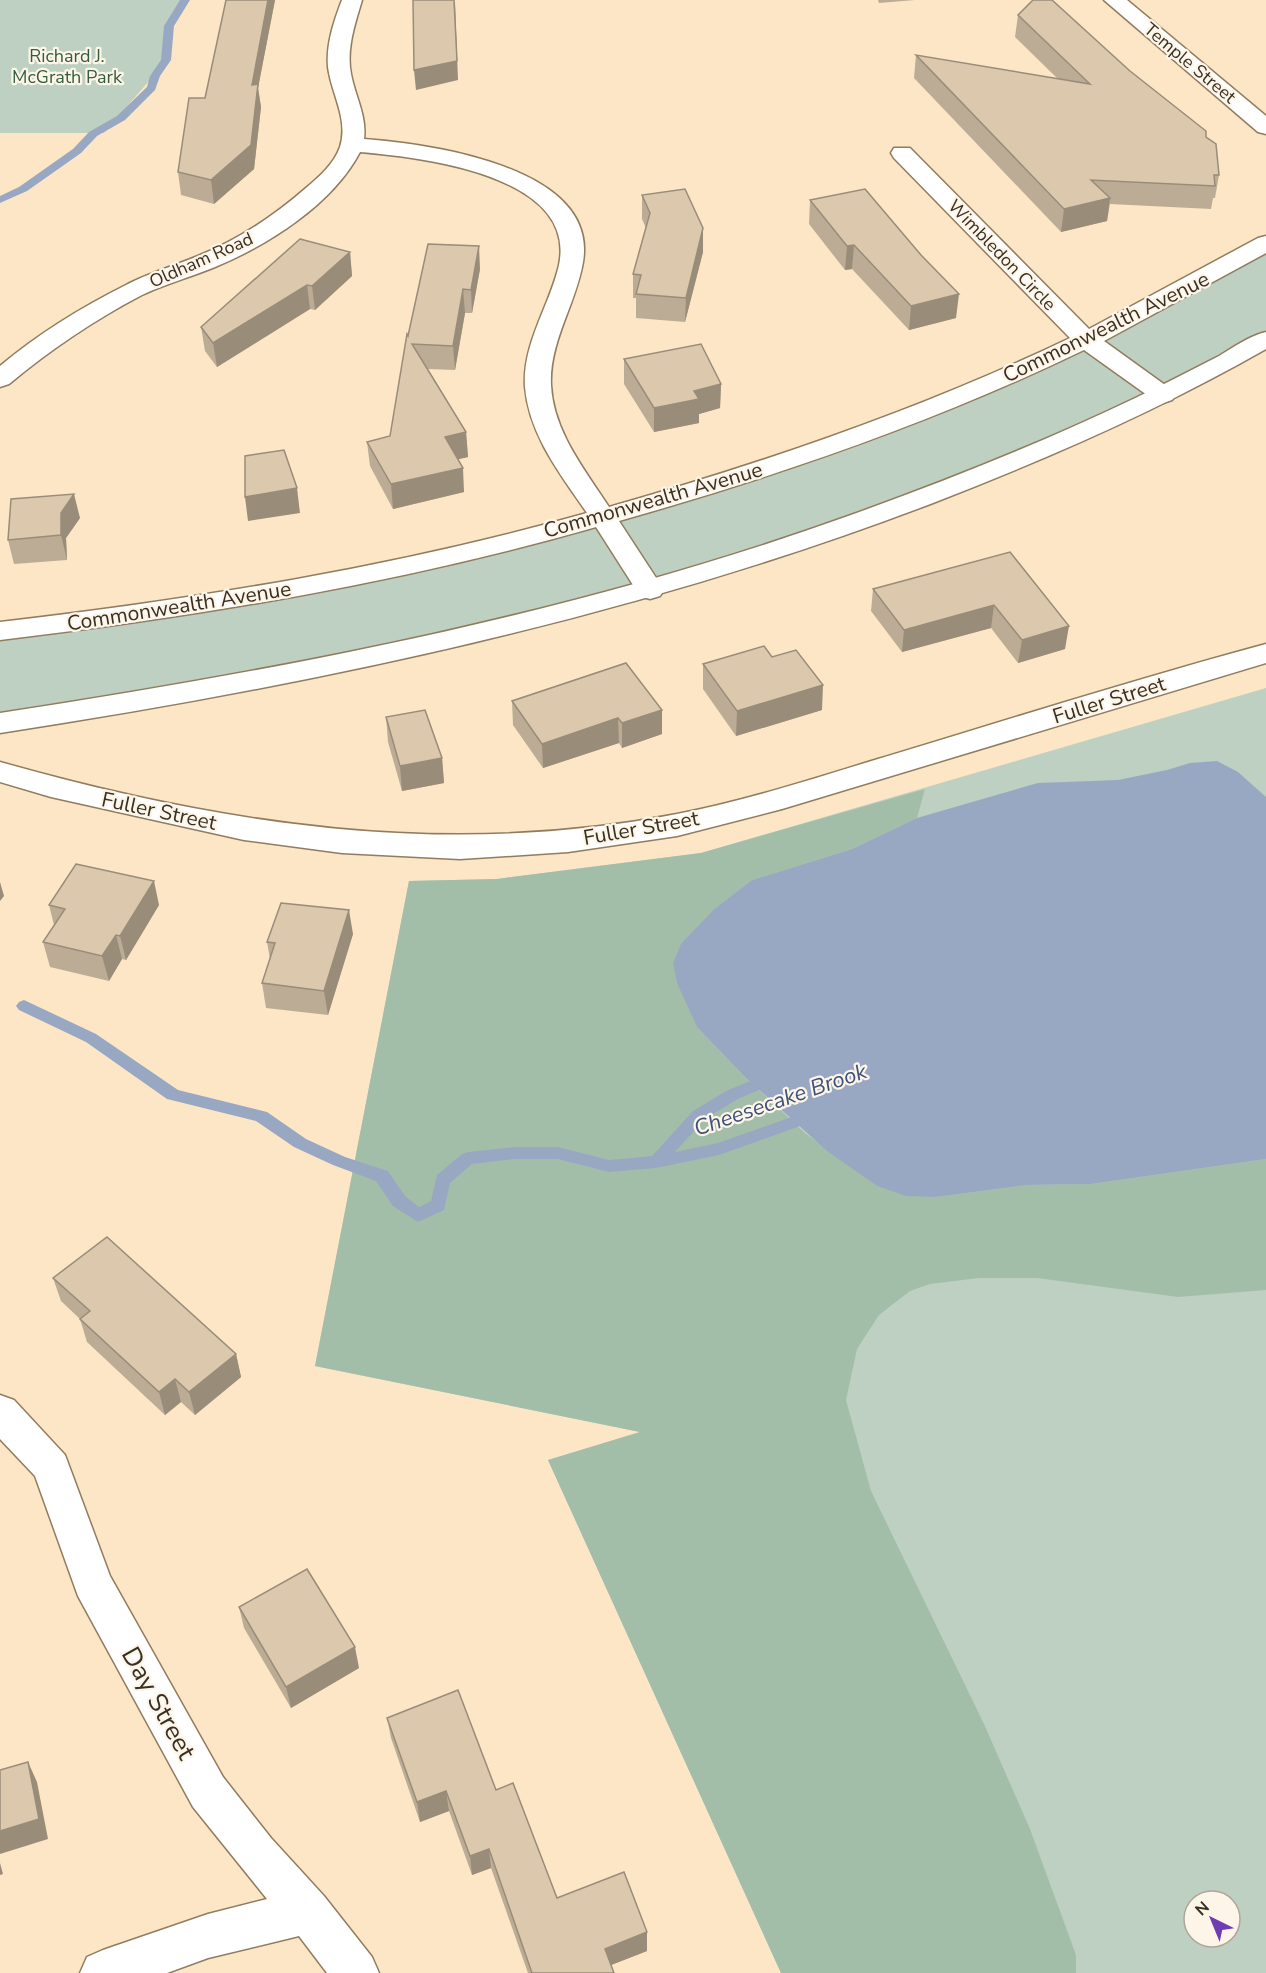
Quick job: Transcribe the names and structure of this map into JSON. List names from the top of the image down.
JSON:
{
  "streets": {
    "street": [
      "Temple Street",
      "Wimbledon Circle",
      "Oldham Road",
      "Commonwealth Avenue",
      "Fuller Street",
      "Day Street"
    ]
  },
  "crossings": [
    ["Wimbledon Circle", "Commonwealth Avenue"]
  ],
  "water": ["Cheesecake Brook"],
  "parks": ["Richard J. McGrath Park"],
  "north": "top left"
}
